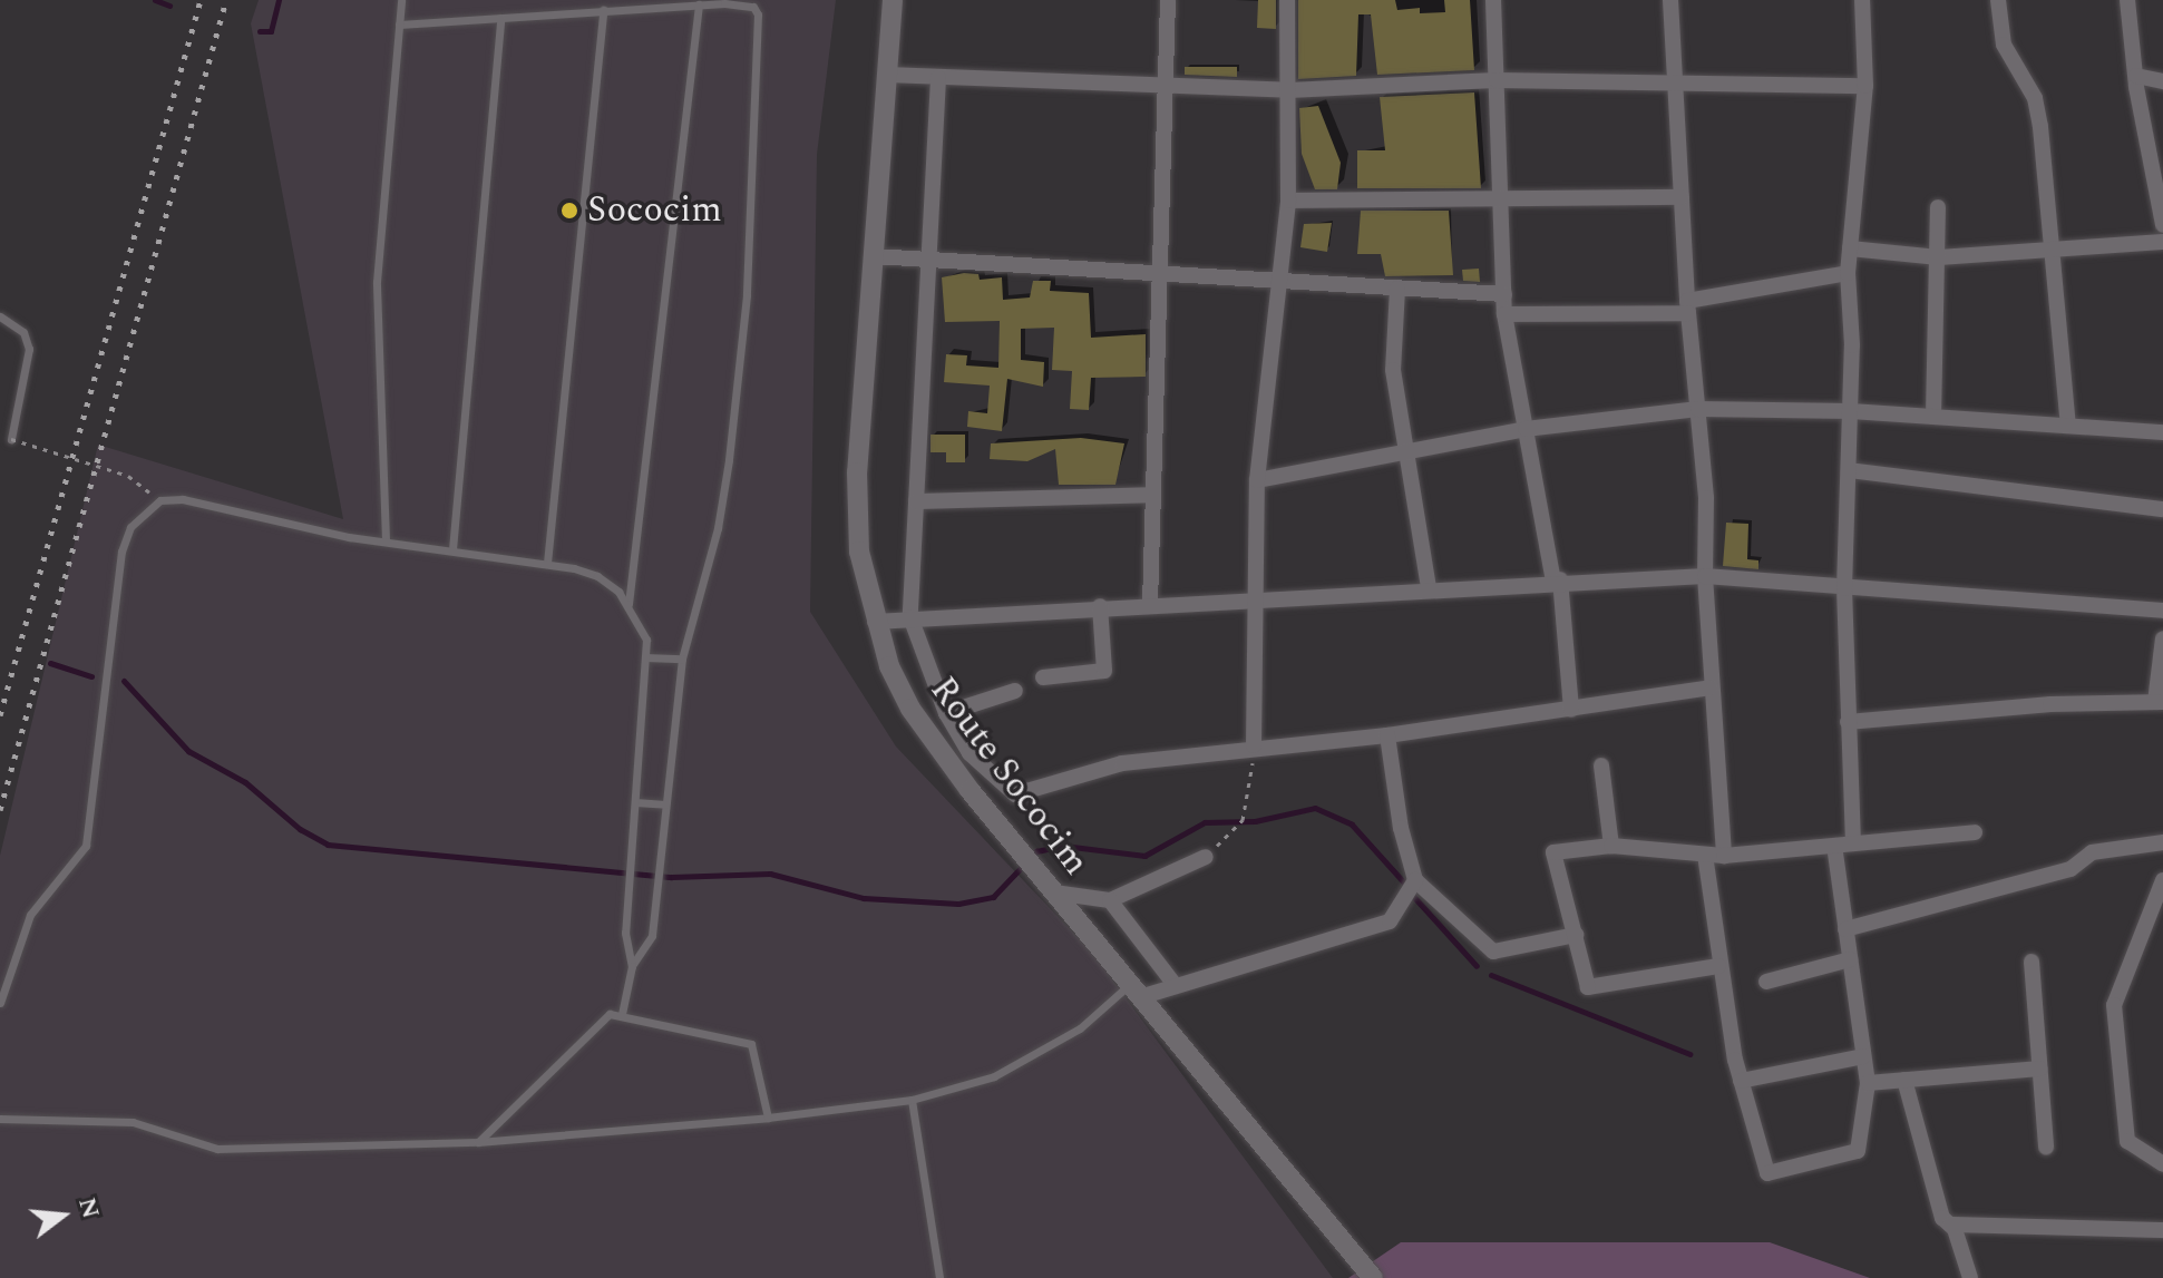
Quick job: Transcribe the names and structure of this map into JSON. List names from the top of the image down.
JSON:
{
  "streets": {
    "street": ["Route Sococim"]
  },
  "places": ["Sococim"],
  "north": "right"
}
